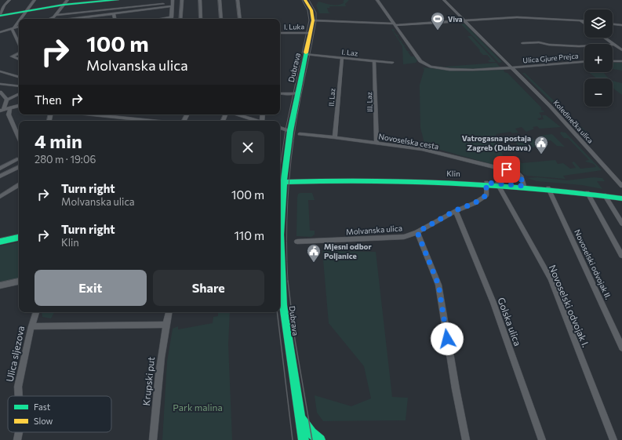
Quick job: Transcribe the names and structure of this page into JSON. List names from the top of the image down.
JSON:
{
  "streets": {
    "main road": ["Dubrava", "Klin"],
    "street": [
      "I. Luka",
      "I. Laz",
      "Ulica Gjure Prejca",
      "II. Laz",
      "III. Laz",
      "Koledinečka ulica",
      "Novoselska cesta",
      "Molvanska ulica",
      "Novoselski odvojak II.",
      "Novoselski odvojak I.",
      "Golska ulica",
      "Ulica sljezova",
      "Krupski put"
    ]
  },
  "crossings": [
    ["I. Luka", "Dubrava"],
    ["I. Laz", "Dubrava"],
    ["I. Laz", "II. Laz"],
    ["I. Laz", "III. Laz"],
    ["Ulica Gjure Prejca", "Koledinečka ulica"],
    ["Dubrava", "Klin"],
    ["II. Laz", "Novoselska cesta"],
    ["III. Laz", "Novoselska cesta"],
    ["Novoselska cesta", "Klin"],
    ["Klin", "Molvanska ulica"],
    ["Klin", "Novoselski odvojak II."],
    ["Klin", "Novoselski odvojak I."],
    ["Molvanska ulica", "Golska ulica"]
  ],
  "parks": ["Park malina"],
  "places": {
    "sports": ["Viva"],
    "public building": ["Vatrogasna postaja Zagreb (Dubrava)", "Mjesni odbor Poljanice"]
  },
  "legend": ["Fast", "Slow"],
  "page": {
    "map_buttons": ["+", "−"],
    "turn": ["100 m", "Molvanska ulica"],
    "then": "Then",
    "heading": ["4 min", "280 m · 19:06"],
    "list": [
      {
        "name": "Turn right",
        "note": "Molvanska ulica",
        "value": "100 m"
      },
      {
        "name": "Turn right",
        "note": "Klin",
        "value": "110 m"
      }
    ],
    "buttons": ["Exit", "Share"]
  }
}
